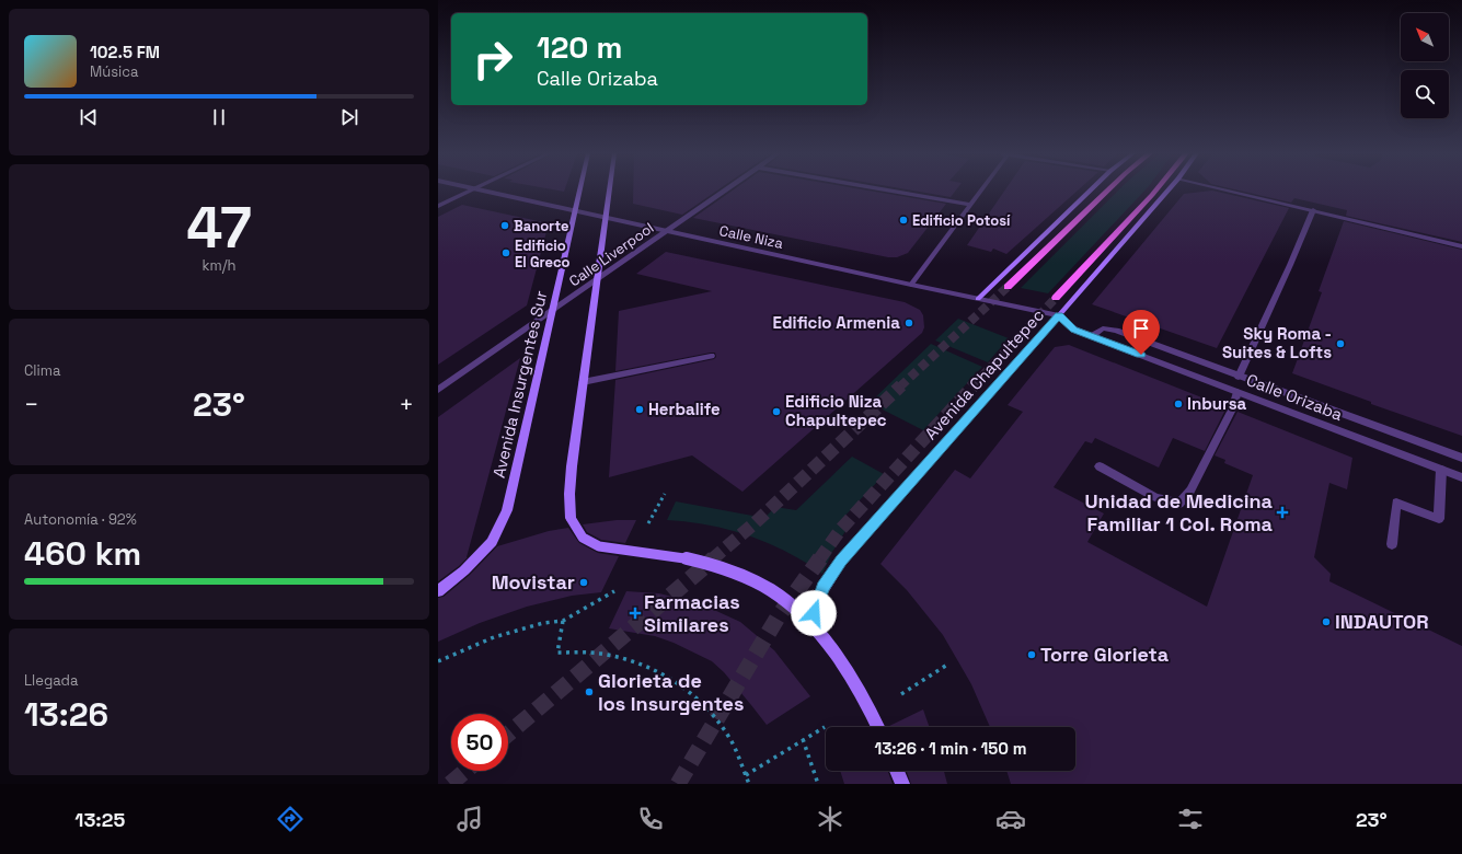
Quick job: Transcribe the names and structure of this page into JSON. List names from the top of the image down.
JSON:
{
  "streets": {
    "main road": ["Avenida Chapultepec", "Avenida Insurgentes Sur"],
    "street": ["Calle Niza", "Calle Liverpool", "Calle Orizaba"]
  },
  "crossings": [
    ["Calle Niza", "Calle Liverpool"],
    ["Calle Niza", "Avenida Chapultepec"],
    ["Calle Niza", "Avenida Insurgentes Sur"],
    ["Calle Niza", "Calle Orizaba"],
    ["Calle Liverpool", "Avenida Insurgentes Sur"],
    ["Avenida Chapultepec", "Calle Orizaba"]
  ],
  "places": {
    "other": [
      "Edificio Potosí",
      "Banorte",
      "Edificio El Greco",
      "Edificio Armenia",
      "Sky Roma - Suites & Lofts",
      "Inbursa",
      "Herbalife",
      "Edificio Niza Chapultepec",
      "Movistar",
      "INDAUTOR",
      "Torre Glorieta",
      "Glorieta de los Insurgentes"
    ],
    "health": ["Unidad de Medicina Familiar 1 Col. Roma", "Farmacias Similares"]
  },
  "north": "top left",
  "page": {
    "turn": ["120 m", "Calle Orizaba"],
    "song": ["102.5 FM", "Música"],
    "tile": [
      ["47", "km/h"],
      "Clima",
      ["Autonomía · 92%", "460 km"],
      ["Llegada", "13:26"]
    ],
    "heat": ["−", "23°", "+"],
    "limit": "50",
    "trip": "13:26 · 1 min · 150 m",
    "tabs": ["13:25", "23°"]
  }
}
